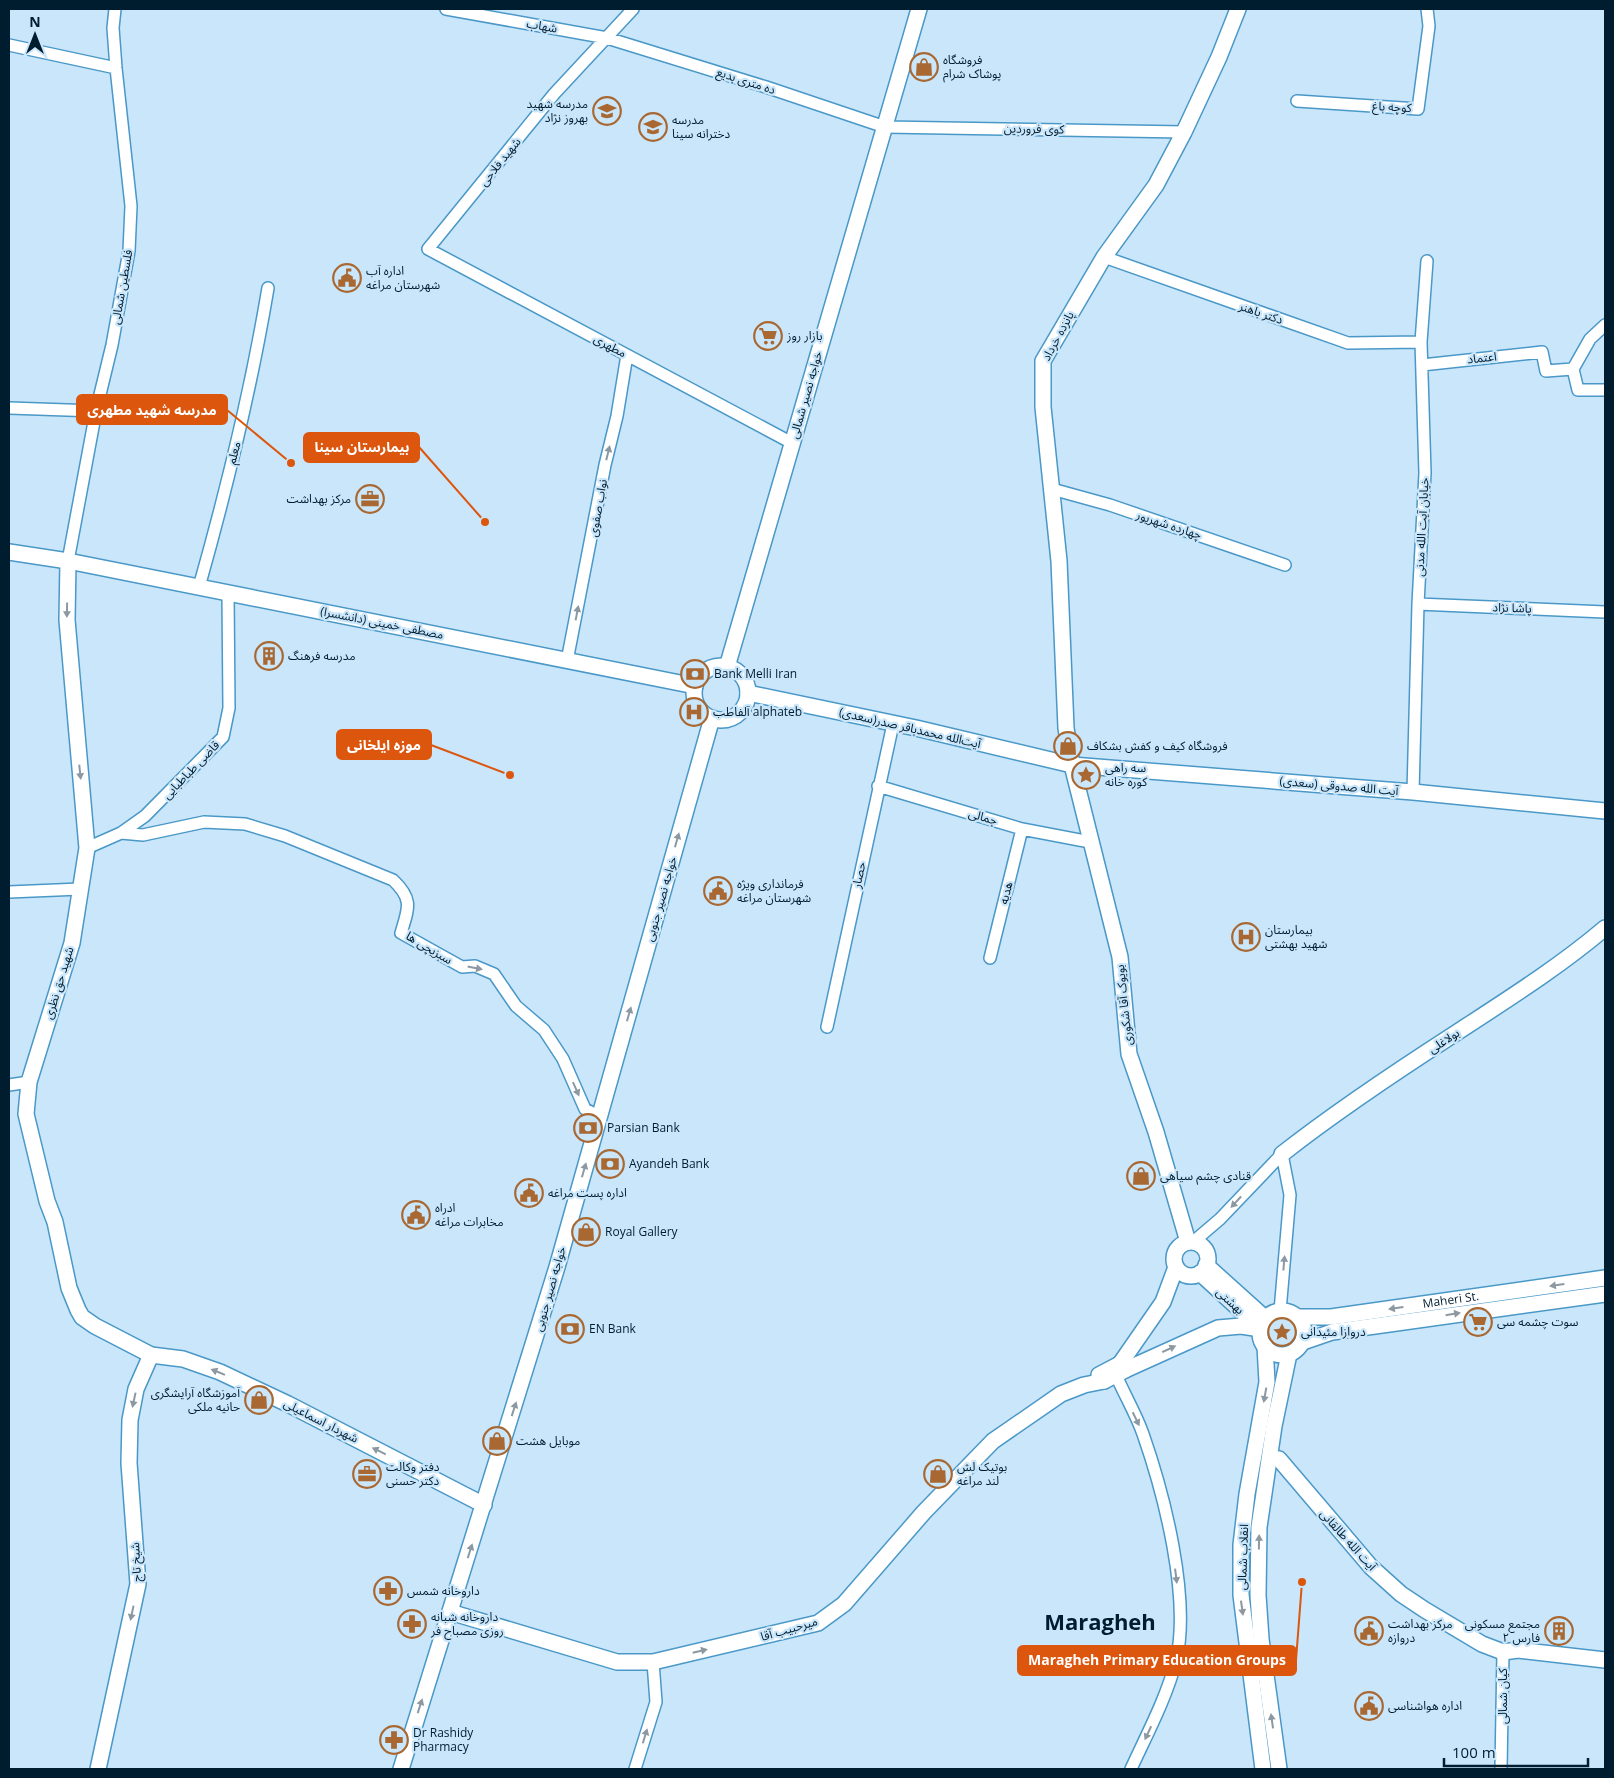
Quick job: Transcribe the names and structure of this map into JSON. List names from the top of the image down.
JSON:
{
  "streets": {
    "street": [
      "شهاب",
      "ده متری بدیع",
      "کوچه باغ",
      "کوی فروردین",
      "شهید فلاحی",
      "فلسطین شمالی",
      "دکتر باهنر",
      "پانزده خرداد",
      "مطهری",
      "اعتماد",
      "خواجه نصیر شمالی",
      "معلم",
      "نواب صفوی",
      "چهارده شهریور",
      "خیابان آیت الله مدنی",
      "پاشا نژاد",
      "مصطفی خمینی (دانشسرا)",
      "آیت‌الله محمدباقر صدر(سعدی)",
      "قاضی طباطبایی",
      "آیت الله صدوقی (سعدی)",
      "جمالی",
      "حصار",
      "هدیه",
      "خواجه نصیر جنوبی",
      "سبزیچی ها",
      "شهید حق نظری",
      "بویوک آقا شکوری",
      "بولاغلی",
      "Maheri St.",
      "بهشتی",
      "شهردار اسماعیلی",
      "آیت الله طالقانی",
      "انقلاب شمالی",
      "شیخ تاج",
      "میرحبیب آقا",
      "کیان شمالی"
    ]
  },
  "crossings": [
    ["شهاب", "ده متری بدیع"],
    ["شهاب", "شهید فلاحی"],
    ["ده متری بدیع", "کوی فروردین"],
    ["ده متری بدیع", "شهید فلاحی"],
    ["ده متری بدیع", "خواجه نصیر شمالی"],
    ["کوی فروردین", "پانزده خرداد"],
    ["کوی فروردین", "خواجه نصیر شمالی"],
    ["شهید فلاحی", "مطهری"],
    ["فلسطین شمالی", "مصطفی خمینی (دانشسرا)"],
    ["فلسطین شمالی", "شهید حق نظری"],
    ["دکتر باهنر", "پانزده خرداد"],
    ["دکتر باهنر", "خیابان آیت الله مدنی"],
    ["پانزده خرداد", "چهارده شهریور"],
    ["پانزده خرداد", "آیت‌الله محمدباقر صدر(سعدی)"],
    ["پانزده خرداد", "آیت الله صدوقی (سعدی)"],
    ["پانزده خرداد", "بویوک آقا شکوری"],
    ["مطهری", "خواجه نصیر شمالی"],
    ["مطهری", "نواب صفوی"],
    ["اعتماد", "خیابان آیت الله مدنی"],
    ["خواجه نصیر شمالی", "مصطفی خمینی (دانشسرا)"],
    ["خواجه نصیر شمالی", "آیت‌الله محمدباقر صدر(سعدی)"],
    ["خواجه نصیر شمالی", "خواجه نصیر جنوبی"],
    ["معلم", "مصطفی خمینی (دانشسرا)"],
    ["نواب صفوی", "مصطفی خمینی (دانشسرا)"],
    ["خیابان آیت الله مدنی", "پاشا نژاد"],
    ["خیابان آیت الله مدنی", "آیت الله صدوقی (سعدی)"],
    ["مصطفی خمینی (دانشسرا)", "آیت‌الله محمدباقر صدر(سعدی)"],
    ["مصطفی خمینی (دانشسرا)", "قاضی طباطبایی"],
    ["مصطفی خمینی (دانشسرا)", "خواجه نصیر جنوبی"],
    ["مصطفی خمینی (دانشسرا)", "شهید حق نظری"],
    ["آیت‌الله محمدباقر صدر(سعدی)", "آیت الله صدوقی (سعدی)"],
    ["آیت‌الله محمدباقر صدر(سعدی)", "حصار"],
    ["آیت‌الله محمدباقر صدر(سعدی)", "خواجه نصیر جنوبی"],
    ["آیت‌الله محمدباقر صدر(سعدی)", "بویوک آقا شکوری"],
    ["قاضی طباطبایی", "سبزیچی ها"],
    ["قاضی طباطبایی", "شهید حق نظری"],
    ["آیت الله صدوقی (سعدی)", "بویوک آقا شکوری"],
    ["جمالی", "حصار"],
    ["جمالی", "هدیه"],
    ["جمالی", "بویوک آقا شکوری"],
    ["خواجه نصیر جنوبی", "سبزیچی ها"],
    ["خواجه نصیر جنوبی", "شهردار اسماعیلی"],
    ["خواجه نصیر جنوبی", "میرحبیب آقا"],
    ["شهید حق نظری", "شهردار اسماعیلی"],
    ["شهید حق نظری", "شیخ تاج"],
    ["بویوک آقا شکوری", "بولاغلی"],
    ["بویوک آقا شکوری", "بهشتی"],
    ["بولاغلی", "بهشتی"],
    ["Maheri St.", "بهشتی"],
    ["Maheri St.", "انقلاب شمالی"],
    ["Maheri St.", "میرحبیب آقا"],
    ["بهشتی", "انقلاب شمالی"],
    ["بهشتی", "میرحبیب آقا"],
    ["شهردار اسماعیلی", "شیخ تاج"],
    ["آیت الله طالقانی", "انقلاب شمالی"],
    ["آیت الله طالقانی", "کیان شمالی"],
    ["انقلاب شمالی", "میرحبیب آقا"]
  ],
  "one_way": [
    "نواب صفوی",
    "خواجه نصیر جنوبی",
    "سبزیچی ها",
    "شهردار اسماعیلی",
    "شیخ تاج",
    "میرحبیب آقا"
  ],
  "districts": ["Maragheh"],
  "places": {
    "shop": [
      "فروشگاه پوشاک شرام",
      "فروشگاه کیف و کفش بشکاف",
      "قنادی چشم سیاهی",
      "Royal Gallery",
      "آموزشگاه آرایشگری حانیه ملکی",
      "موبایل هشت",
      "بوتیک لش لند مراغه"
    ],
    "school or university": ["مدرسه شهید بهروز نژاد", "مدرسه دخترانه سینا"],
    "public building": [
      "اداره آب شهرستان مراغه",
      "فرمانداری ویژه شهرستان مراغه",
      "اداره پست مراغه",
      "ادراه مخابرات مراغه",
      "مرکز بهداشت دروازه",
      "اداره هواشناسی"
    ],
    "supermarket": ["بازار روز", "سوت چشمه سی"],
    "other": [
      "مدرسه شهید مطهری",
      "بیمارستان سینا",
      "موزه ایلخانی",
      "Maragheh Primary Education Groups"
    ],
    "office": ["مرکز بهداشت", "دفتر وکالت دکتر حسنی"],
    "building": ["مدرسه فرهنگ", "مجتمع مسکونی فارس ۲"],
    "bank": [
      "Bank Melli Iran",
      "Parsian Bank",
      "Ayandeh Bank",
      "EN Bank"
    ],
    "hospital": ["آلفاطب alphateb", "بیمارستان شهید بهشتی"],
    "place": ["سه راهی کوره خانه", "دروازا مئیدانی"],
    "pharmacy": ["داروخانه شمس", "داروخانه شبانه روزی مصباح فر", "Dr Rashidy Pharmacy"]
  },
  "scale_bar": "100 m",
  "north": "top"
}
